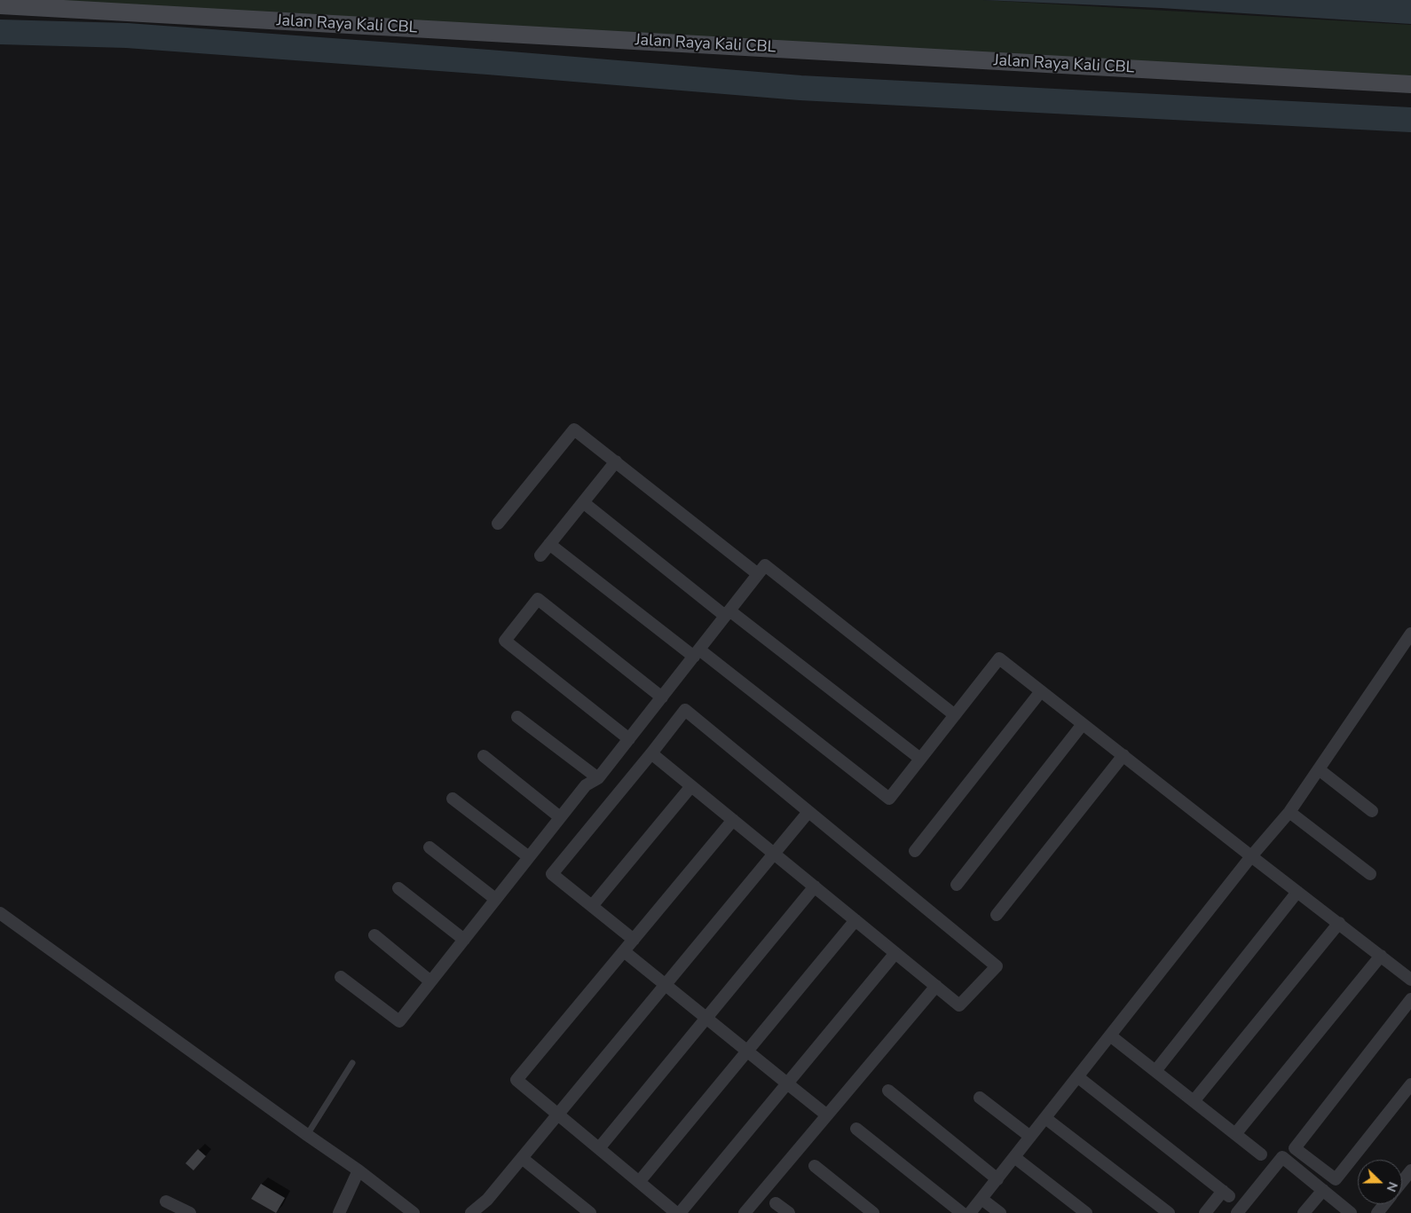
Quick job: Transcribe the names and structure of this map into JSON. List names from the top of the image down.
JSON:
{
  "streets": {
    "main road": ["Jalan Raya Kali CBL"]
  },
  "north": "right"
}
